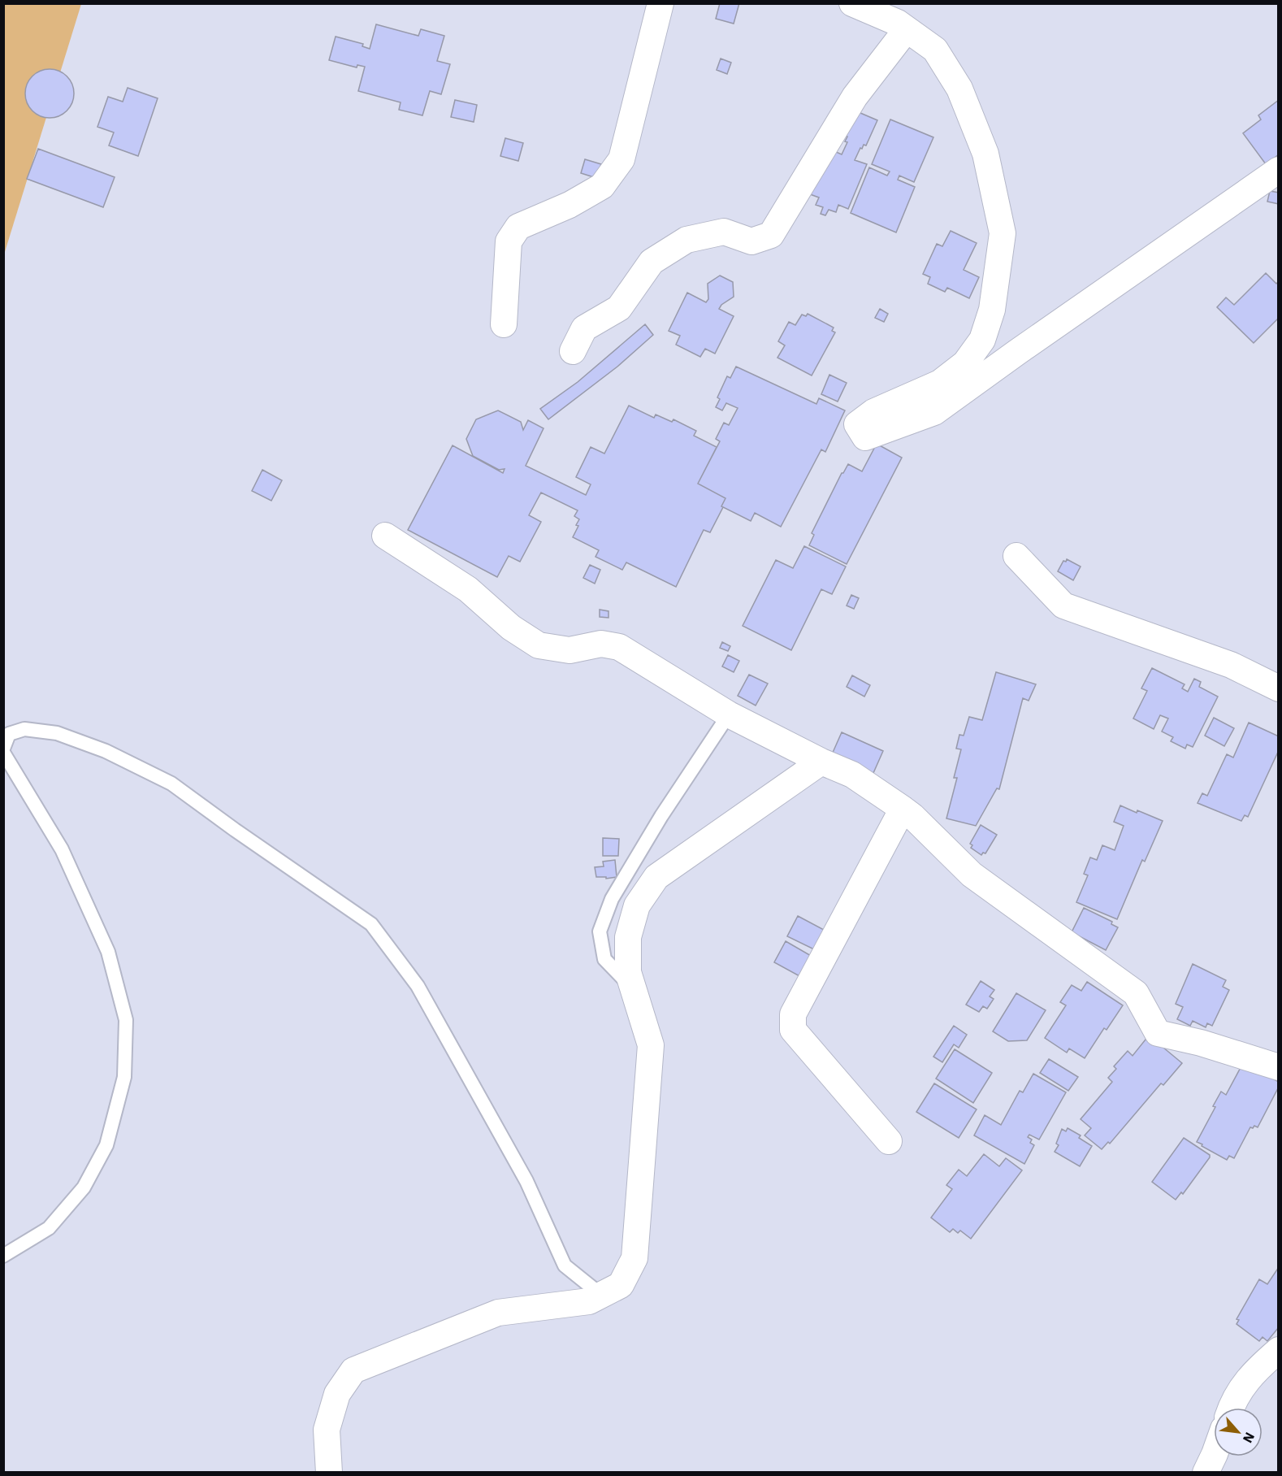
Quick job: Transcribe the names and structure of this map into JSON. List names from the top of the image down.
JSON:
{
  "north": "bottom right"
}
